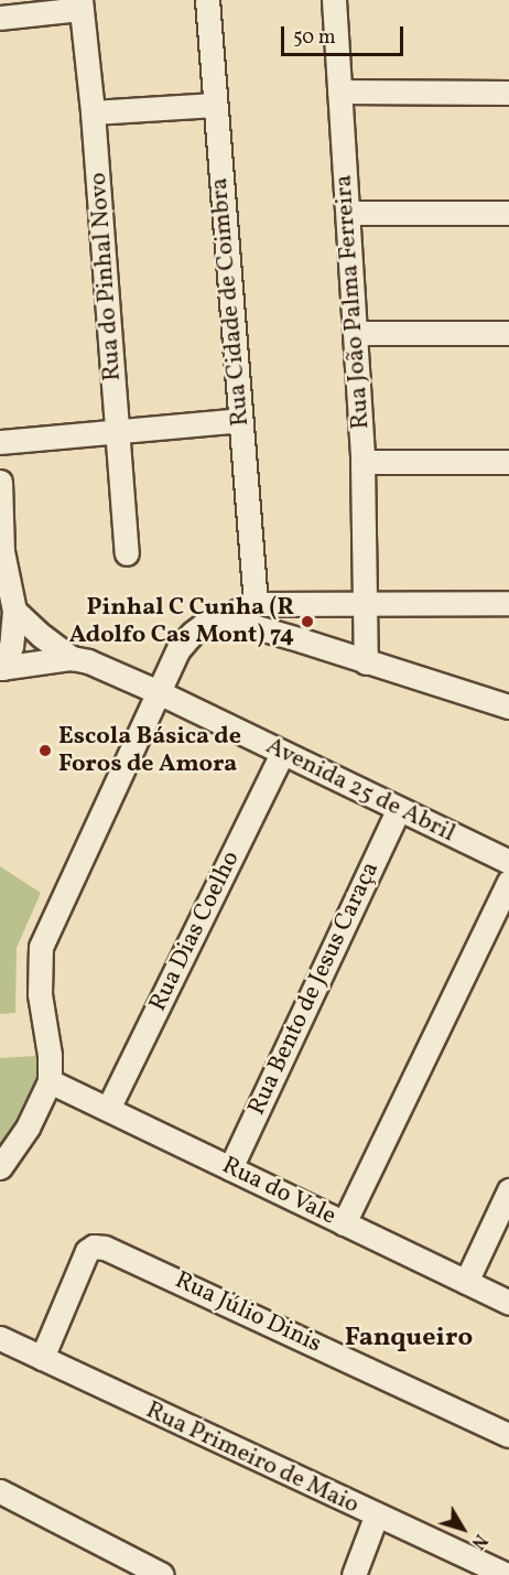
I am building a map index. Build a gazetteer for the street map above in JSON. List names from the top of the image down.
{
  "streets": {
    "street": [
      "Rua do Pinhal Novo",
      "Rua Cidade de Coimbra",
      "Rua João Palma Ferreira",
      "Avenida 25 de Abril",
      "Rua Dias Coelho",
      "Rua Bento de Jesus Caraça",
      "Rua do Vale",
      "Rua Júlio Dinis",
      "Rua Primeiro de Maio"
    ]
  },
  "crossings": [
    ["Avenida 25 de Abril", "Rua Dias Coelho"],
    ["Avenida 25 de Abril", "Rua Bento de Jesus Caraça"],
    ["Rua Dias Coelho", "Rua do Vale"],
    ["Rua Bento de Jesus Caraça", "Rua do Vale"],
    ["Rua Júlio Dinis", "Rua Primeiro de Maio"]
  ],
  "districts": ["Fanqueiro"],
  "places": ["Pinhal C Cunha (R Adolfo Cas Mont) 74", "Escola Básica de Foros de Amora"],
  "scale_bar": "50 m",
  "north": "bottom right"
}
